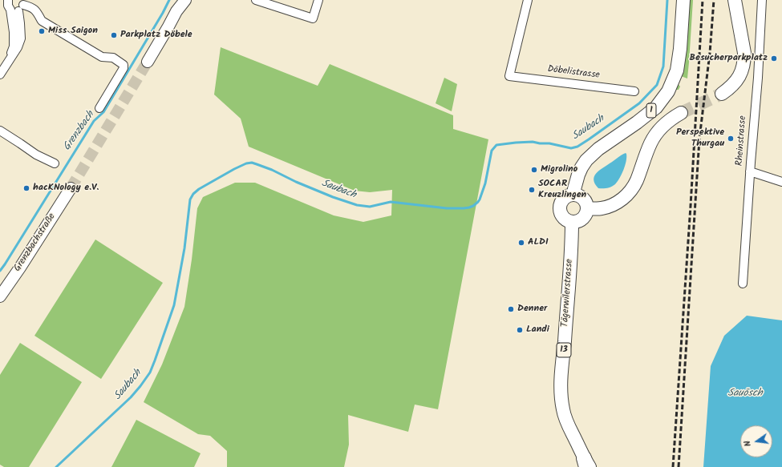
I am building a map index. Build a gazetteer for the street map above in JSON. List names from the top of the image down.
{
  "streets": {
    "main road": ["1", "Tägerwilerstrasse", "13"],
    "street": ["Döbelistrasse", "Rheinstrasse", "Grenzbachstraße"]
  },
  "crossings": [
    ["1", "Tägerwilerstrasse"]
  ],
  "water": ["Saubach", "Grenzbach", "Sauösch"],
  "places": [
    "Miss Saigon",
    "Parkplatz Döbele",
    "Besucherparkplatz",
    "Perspektive Thurgau",
    "Migrolino",
    "hacKNology e.V.",
    "SOCAR Kreuzlingen",
    "ALDI",
    "Denner",
    "Landi"
  ],
  "north": "left"
}
